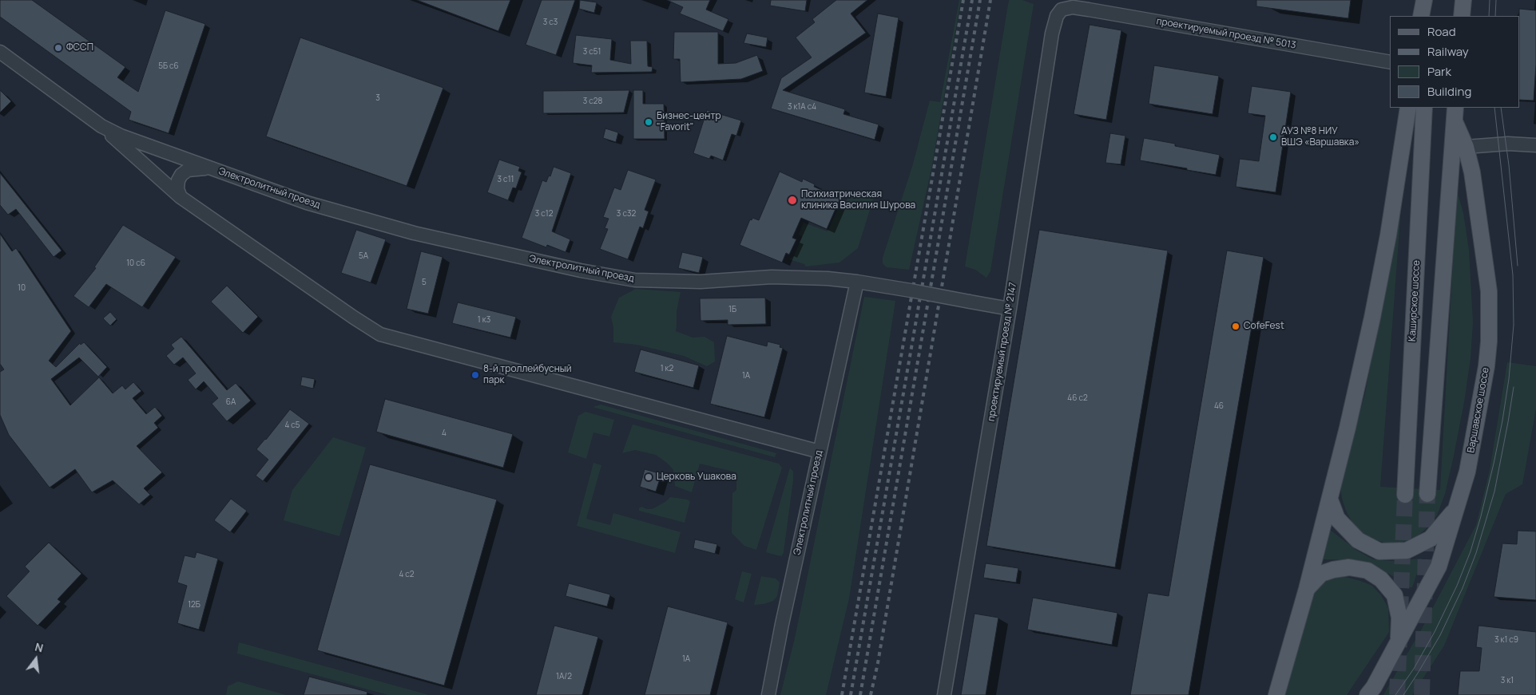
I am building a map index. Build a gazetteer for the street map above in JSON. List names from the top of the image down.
{
  "streets": {
    "main road": ["Каширское шоссе", "Варшавское шоссе"],
    "street": ["проектируемый проезд № 5013", "Электролитный проезд", "проектируемый проезд № 2147"]
  },
  "crossings": [
    ["проектируемый проезд № 5013", "проектируемый проезд № 2147"]
  ],
  "places": [
    "ФССП",
    "Бизнес-центр \"Favorit\"",
    "АУЗ №8 НИУ ВШЭ «Варшавка»",
    "Психиатрическая клиника Василия Шурова",
    "CofeFest",
    "8-й троллейбусный парк",
    "Церковь Ушакова"
  ],
  "house_numbers": [
    "3 с3",
    "3 с51",
    "5Б с6",
    "3",
    "3 с28",
    "3 к1А с4",
    "3 с11",
    "3 с12",
    "3 с32",
    "5А",
    "10 с6",
    "5",
    "10",
    "1Б",
    "1 к3",
    "1 к2",
    "1А",
    "46 с2",
    "6А",
    "46",
    "4 с5",
    "4",
    "4 с2",
    "12Б",
    "3 к1 с9",
    "1А",
    "1А/2",
    "3 к1"
  ],
  "legend": [
    "Road",
    "Railway",
    "Park",
    "Building"
  ],
  "north": "top"
}
